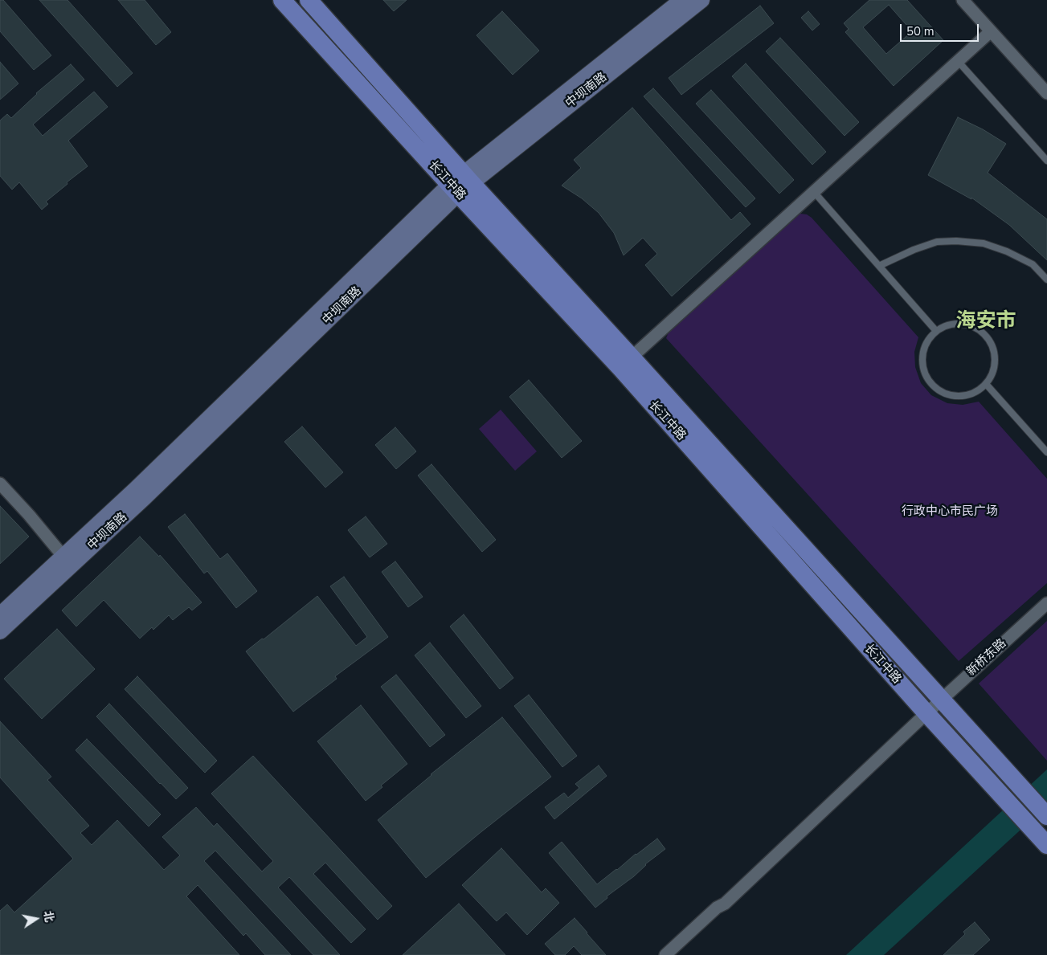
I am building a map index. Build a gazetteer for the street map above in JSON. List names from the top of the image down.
{
  "streets": {
    "main road": ["中坝南路", "长江中路"],
    "street": ["新桥东路"]
  },
  "crossings": [
    ["中坝南路", "长江中路"],
    ["长江中路", "新桥东路"]
  ],
  "districts": ["海安市"],
  "parks": ["行政中心市民广场"],
  "scale_bar": "50 m",
  "north": "right"
}
